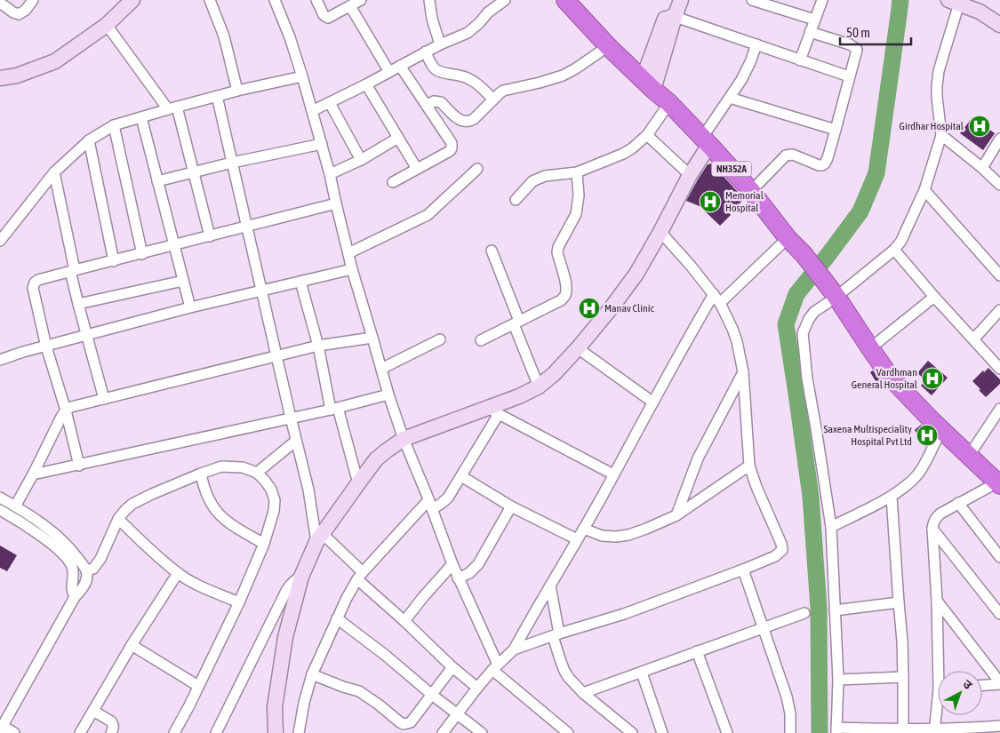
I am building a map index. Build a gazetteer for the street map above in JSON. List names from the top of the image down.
{
  "streets": {
    "highway": ["NH352A"]
  },
  "places": {
    "hospital": [
      "Girdhar Hospital",
      "Memorial Hospital",
      "Manav Clinic",
      "Vardhman General Hospital",
      "Saxena Multispeciality Hospital Pvt Ltd"
    ]
  },
  "scale_bar": "50 m",
  "north": "top right"
}
